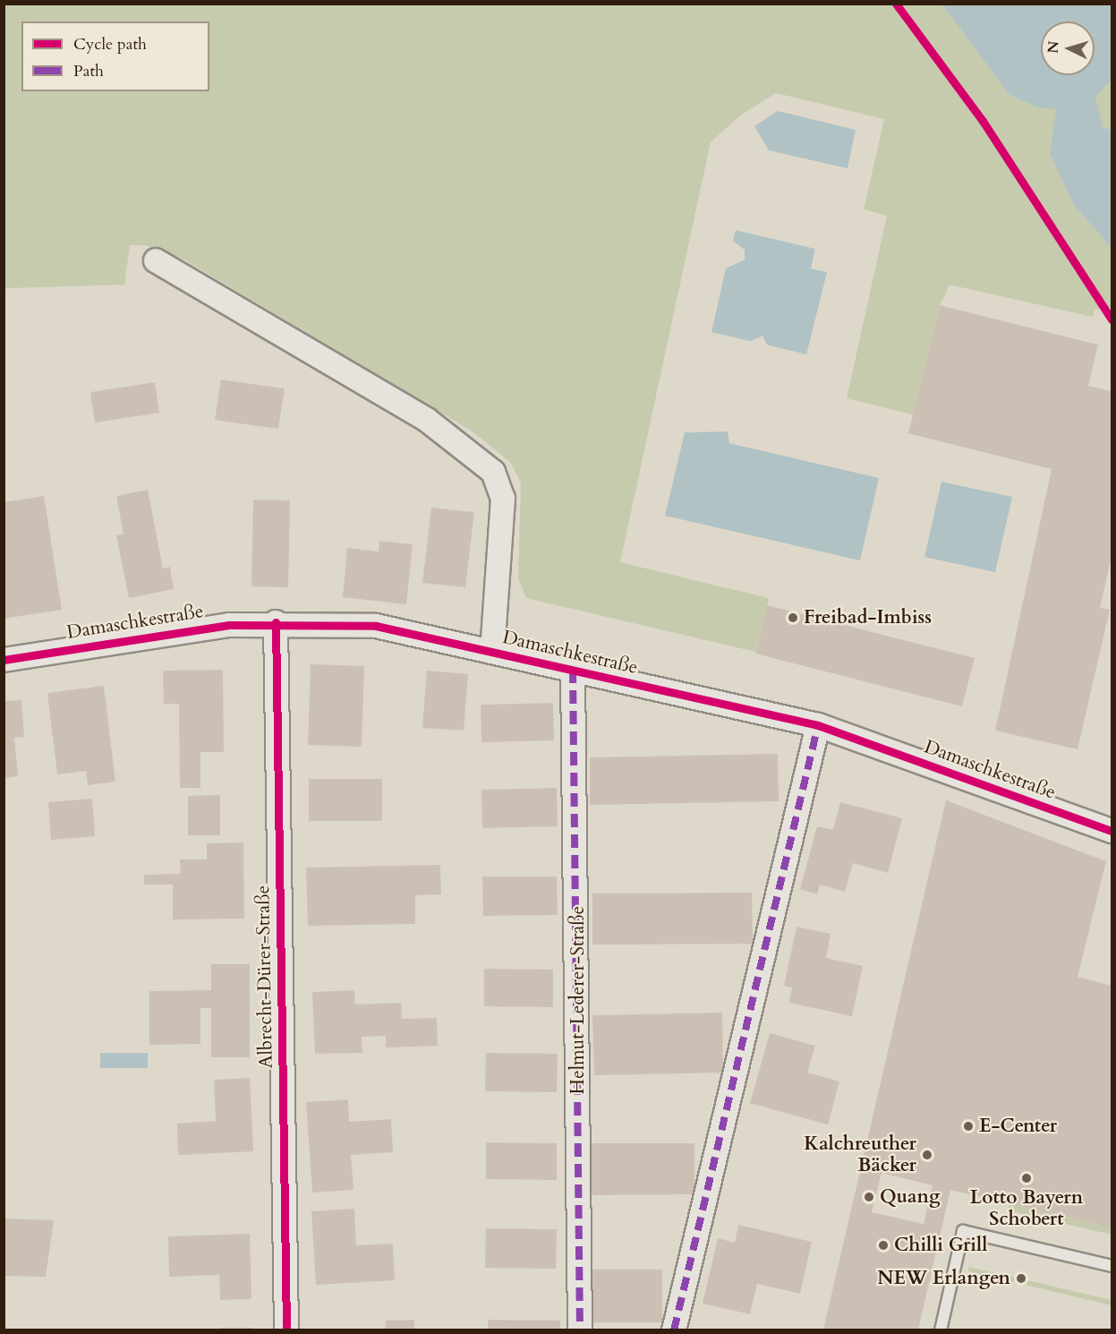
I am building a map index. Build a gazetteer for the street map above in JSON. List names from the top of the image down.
{
  "streets": {
    "street": ["Damaschkestraße", "Albrecht-Dürer-Straße", "Helmut-Lederer-Straße"]
  },
  "crossings": [
    ["Damaschkestraße", "Albrecht-Dürer-Straße"],
    ["Damaschkestraße", "Helmut-Lederer-Straße"]
  ],
  "places": [
    "Freibad-Imbiss",
    "E-Center",
    "Kalchreuther Bäcker",
    "Lotto Bayern Schobert",
    "Quang",
    "Chilli Grill",
    "NEW Erlangen"
  ],
  "legend": ["Cycle path", "Path"],
  "north": "left"
}
